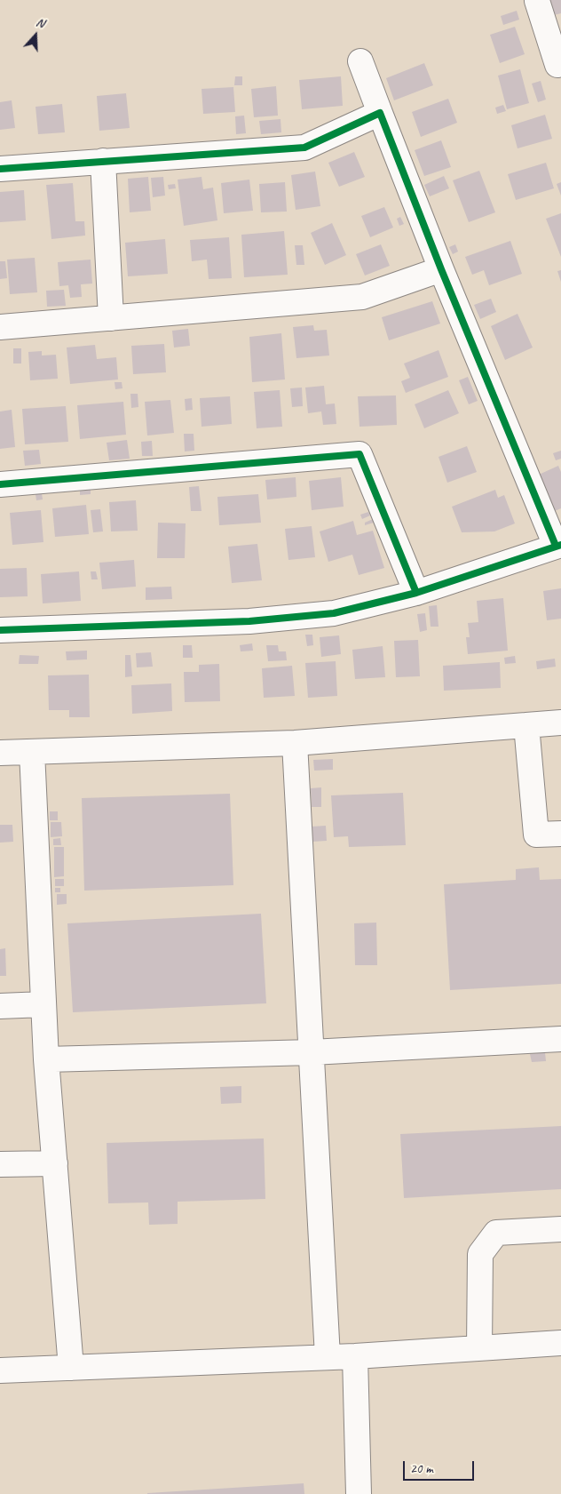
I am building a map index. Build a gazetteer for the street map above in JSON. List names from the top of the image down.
{
  "scale_bar": "20 m",
  "north": "top"
}
